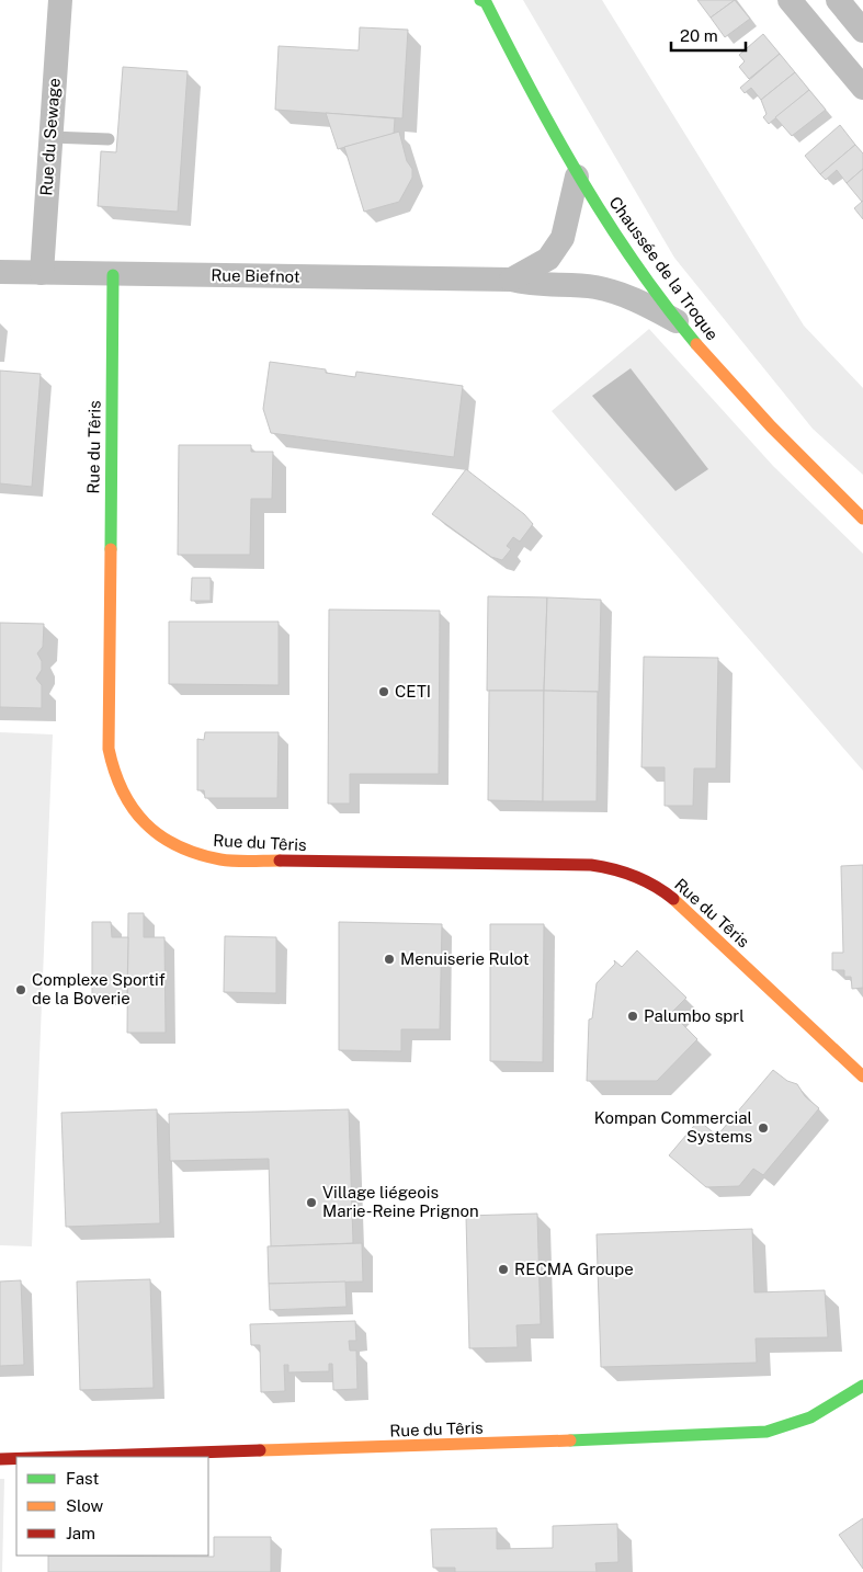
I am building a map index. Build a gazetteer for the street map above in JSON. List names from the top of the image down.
{
  "streets": {
    "street": [
      "Rue du Sewage",
      "Chaussée de la Troque",
      "Rue Biefnot",
      "Rue du Têris"
    ]
  },
  "crossings": [
    ["Rue du Sewage", "Rue Biefnot"],
    ["Chaussée de la Troque", "Rue Biefnot"],
    ["Rue Biefnot", "Rue du Têris"]
  ],
  "places": [
    "CETI",
    "Menuiserie Rulot",
    "Complexe Sportif de la Boverie",
    "Palumbo sprl",
    "Kompan Commercial Systems",
    "Village liégeois Marie-Reine Prignon",
    "RECMA Groupe"
  ],
  "legend": ["Fast", "Slow", "Jam"],
  "scale_bar": "20 m"
}
